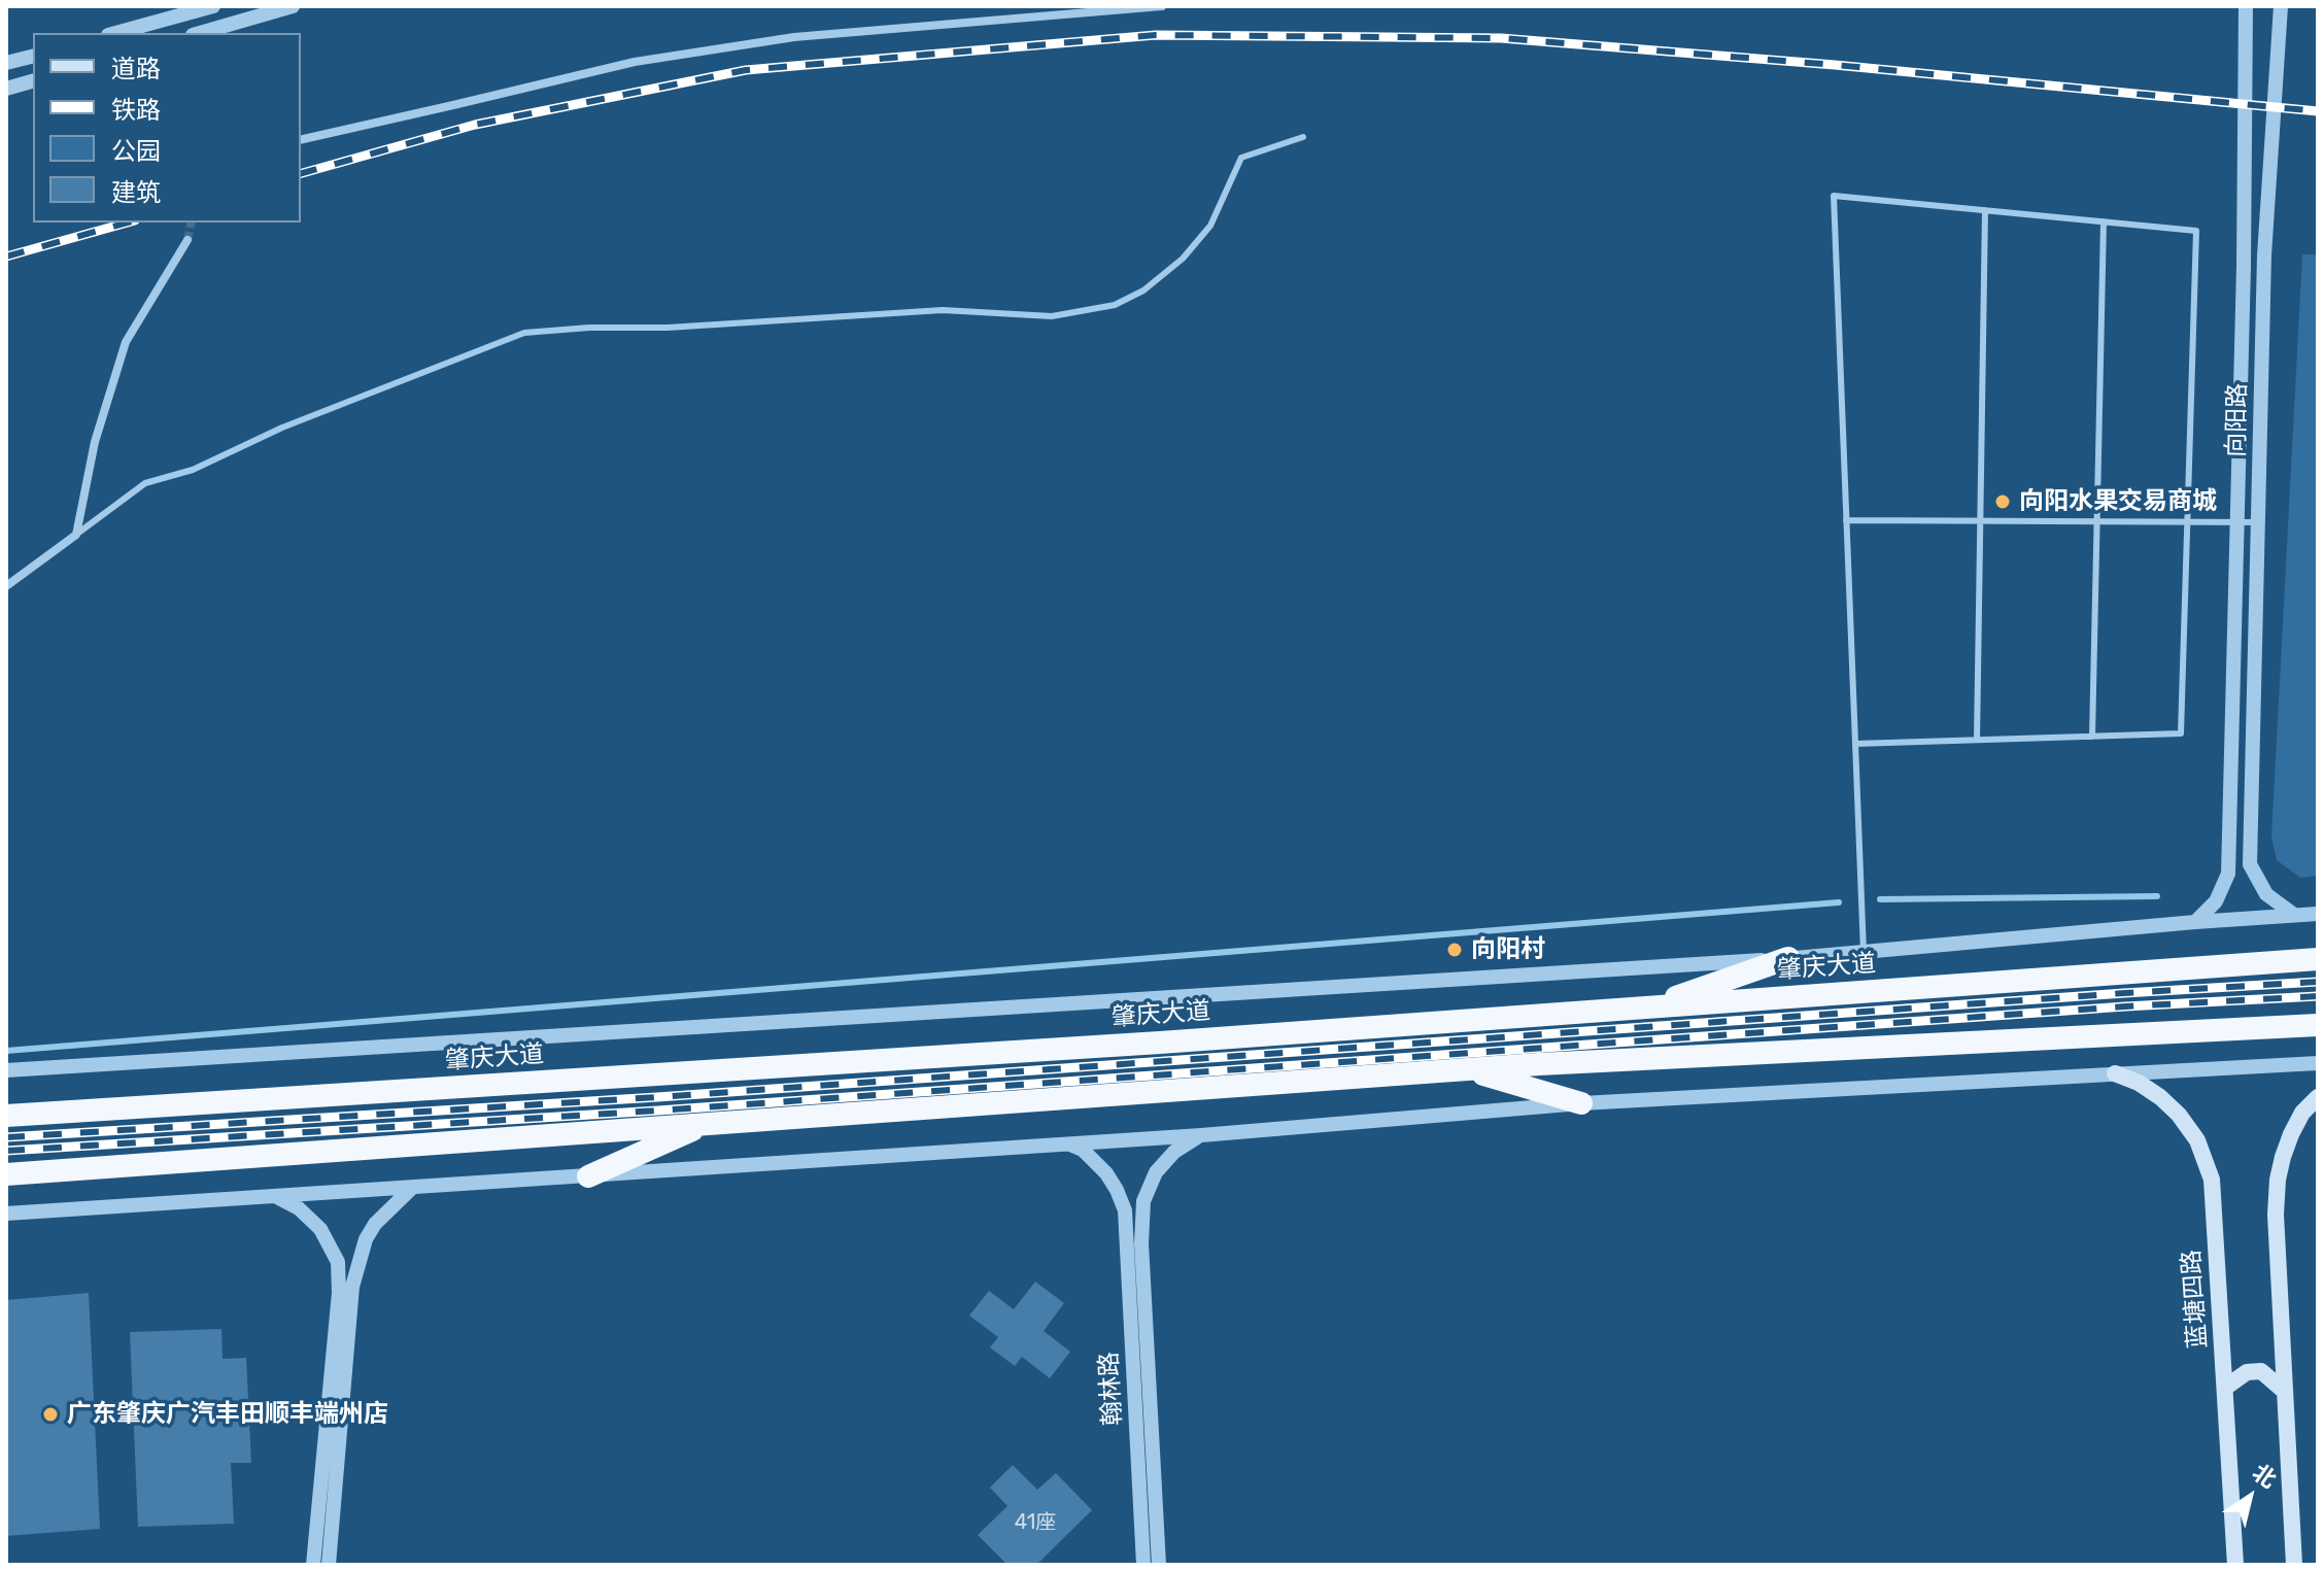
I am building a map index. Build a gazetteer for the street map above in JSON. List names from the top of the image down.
{
  "streets": {
    "highway": ["肇庆大道"],
    "main road": ["蓝塘四路"],
    "street": ["向阳路", "翰林路"]
  },
  "places": ["向阳水果交易商城", "向阳村", "广东肇庆广汽丰田顺丰端州店"],
  "house_numbers": ["41座"],
  "legend": [
    "道路",
    "铁路",
    "公园",
    "建筑"
  ],
  "north": "top right"
}
